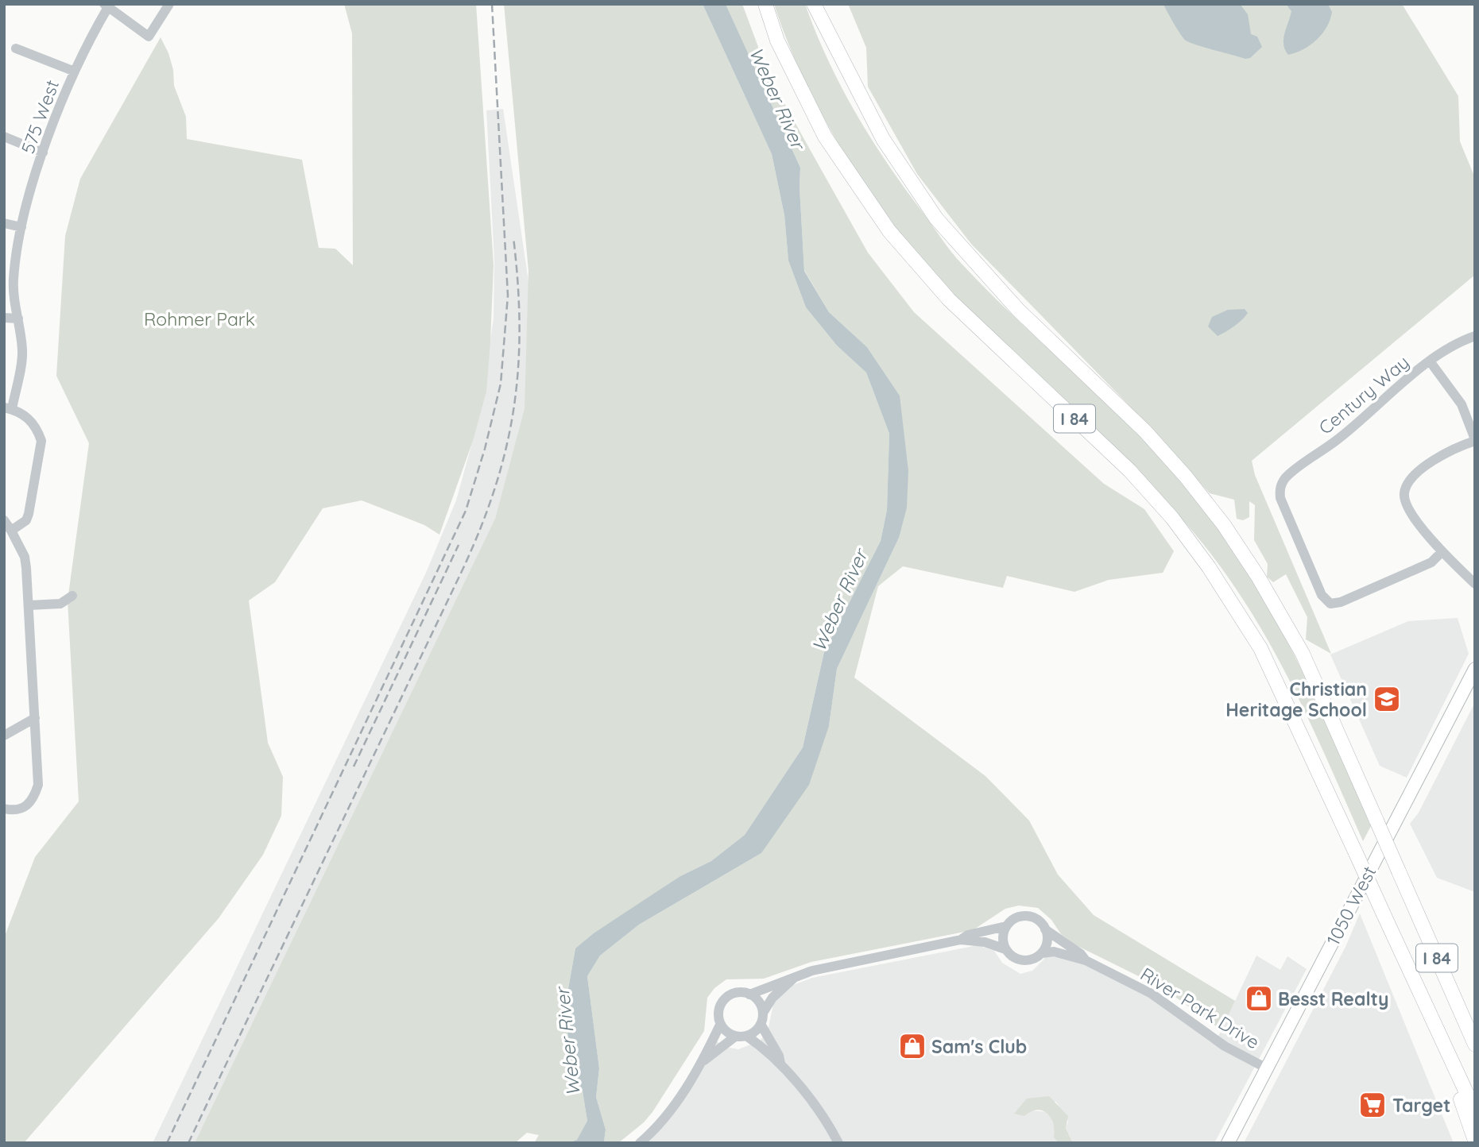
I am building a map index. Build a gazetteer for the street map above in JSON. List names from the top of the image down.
{
  "streets": {
    "highway": ["I 84"],
    "main road": ["1050 West"],
    "street": ["575 West", "Century Way", "River Park Drive"]
  },
  "crossings": [
    ["1050 West", "River Park Drive"]
  ],
  "water": ["Weber River"],
  "parks": ["Rohmer Park"],
  "places": {
    "school or university": ["Christian Heritage School"],
    "shop": ["Besst Realty", "Sam's Club"],
    "supermarket": ["Target"]
  }
}
